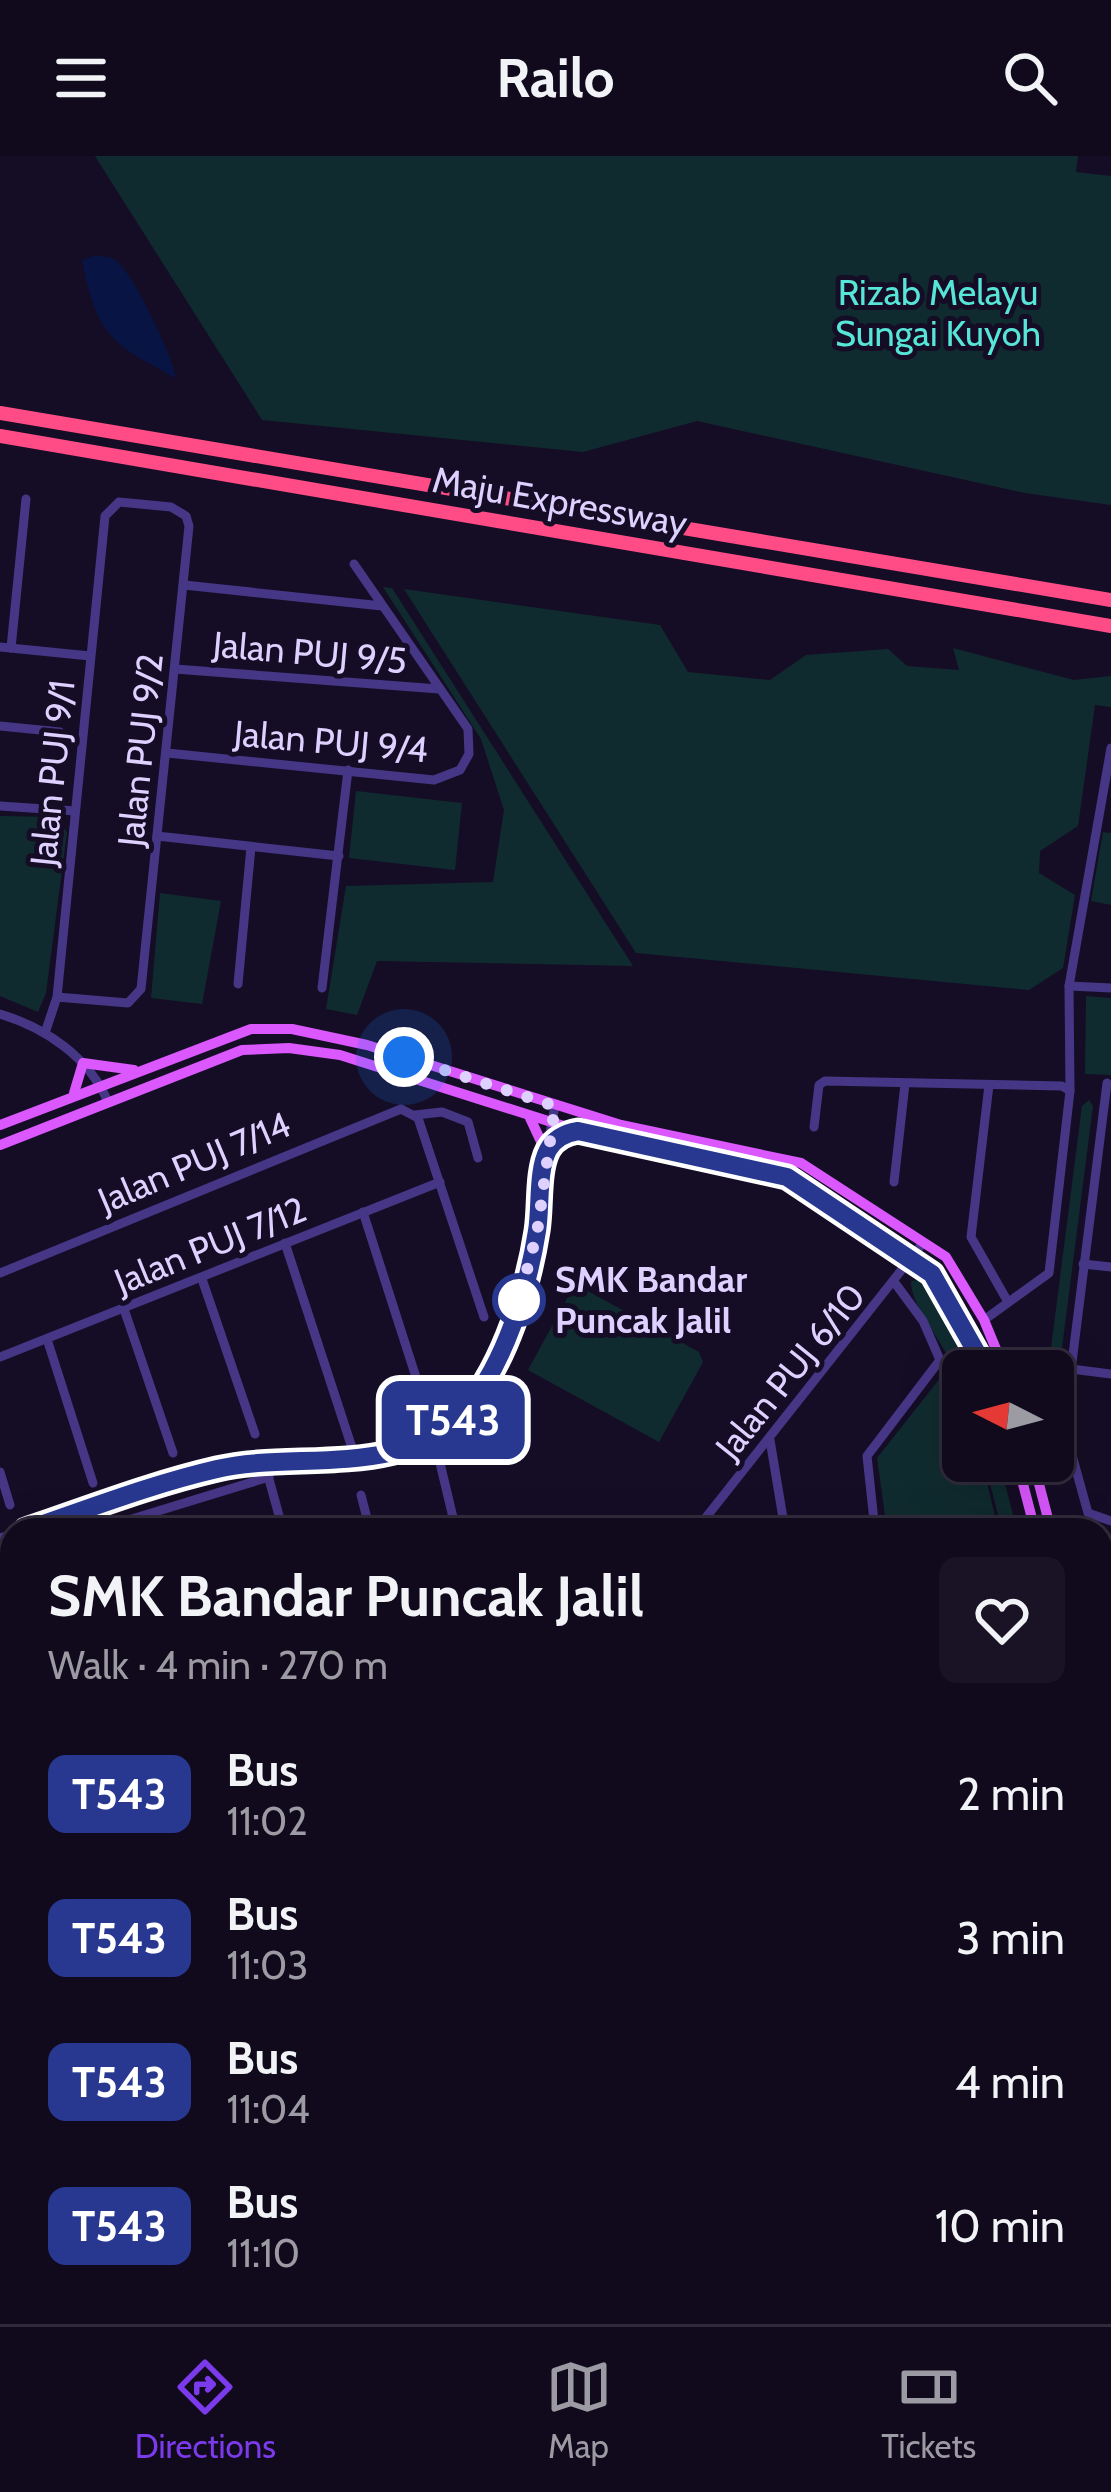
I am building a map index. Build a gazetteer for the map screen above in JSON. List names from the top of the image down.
{
  "streets": {
    "highway": ["Maju Expressway"],
    "street": [
      "Jalan PUJ 9/5",
      "Jalan PUJ 9/4",
      "Jalan PUJ 9/2",
      "Jalan PUJ 9/1",
      "Jalan PUJ 7/14",
      "Jalan PUJ 7/12",
      "Jalan PUJ 6/10"
    ]
  },
  "crossings": [
    ["Jalan PUJ 9/5", "Jalan PUJ 9/4"],
    ["Jalan PUJ 9/5", "Jalan PUJ 9/2"],
    ["Jalan PUJ 9/4", "Jalan PUJ 9/2"],
    ["Jalan PUJ 9/2", "Jalan PUJ 9/1"]
  ],
  "parks": ["Rizab Melayu Sungai Kuyoh"],
  "places": ["SMK Bandar Puncak Jalil"],
  "lines": ["bus line T543"],
  "north": "left",
  "page": {
    "header": "Railo",
    "on_map": "T543",
    "heading": ["SMK Bandar Puncak Jalil", "Walk · 4 min · 270 m"],
    "list": [
      {
        "mark": "T543",
        "name": "Bus",
        "note": "11:02",
        "value": "2 min"
      },
      {
        "mark": "T543",
        "name": "Bus",
        "note": "11:03",
        "value": "3 min"
      },
      {
        "mark": "T543",
        "name": "Bus",
        "note": "11:04",
        "value": "4 min"
      },
      {
        "mark": "T543",
        "name": "Bus",
        "note": "11:10",
        "value": "10 min"
      }
    ],
    "tabs": ["Directions", "Map", "Tickets"]
  }
}
